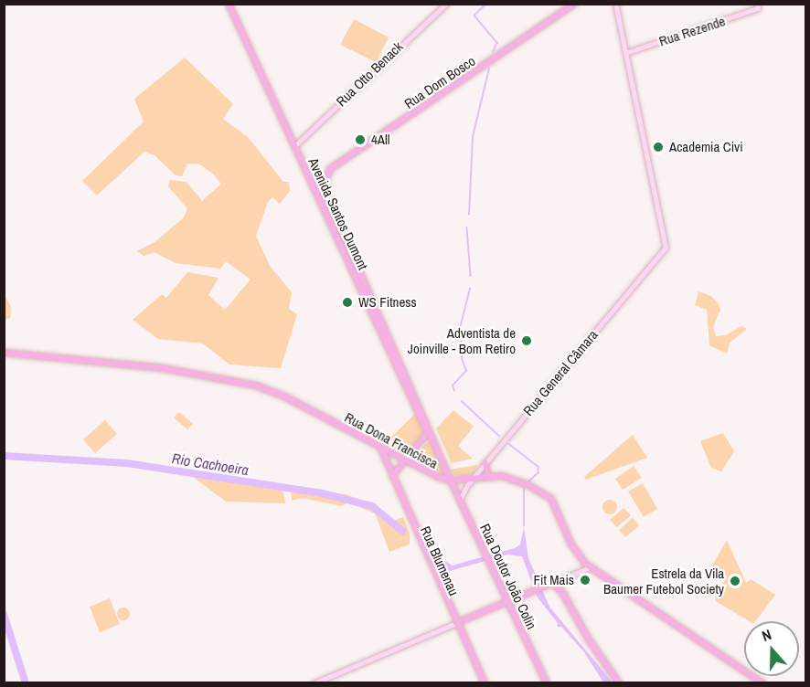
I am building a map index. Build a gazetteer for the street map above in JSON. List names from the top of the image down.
{
  "streets": {
    "main road": [
      "Rua Rezende",
      "Rua Otto Benack",
      "Rua Dom Bosco",
      "Avenida Santos Dumont",
      "Rua General Câmara",
      "Rua Dona Francisca",
      "Rua Blumenau",
      "Rua Doutor João Colin"
    ]
  },
  "crossings": [
    ["Rua Rezende", "Rua General Câmara"],
    ["Rua Otto Benack", "Avenida Santos Dumont"],
    ["Avenida Santos Dumont", "Rua Dona Francisca"],
    ["Avenida Santos Dumont", "Rua Doutor João Colin"],
    ["Rua General Câmara", "Rua Dona Francisca"],
    ["Rua General Câmara", "Rua Doutor João Colin"],
    ["Rua Dona Francisca", "Rua Blumenau"],
    ["Rua Dona Francisca", "Rua Doutor João Colin"]
  ],
  "water": ["Rio Cachoeira"],
  "places": [
    "4All",
    "Academia Civi",
    "WS Fitness",
    "Adventista de Joinville - Bom Retiro",
    "Fit Mais",
    "Estrela da Vila Baumer Futebol Society"
  ],
  "north": "top"
}
